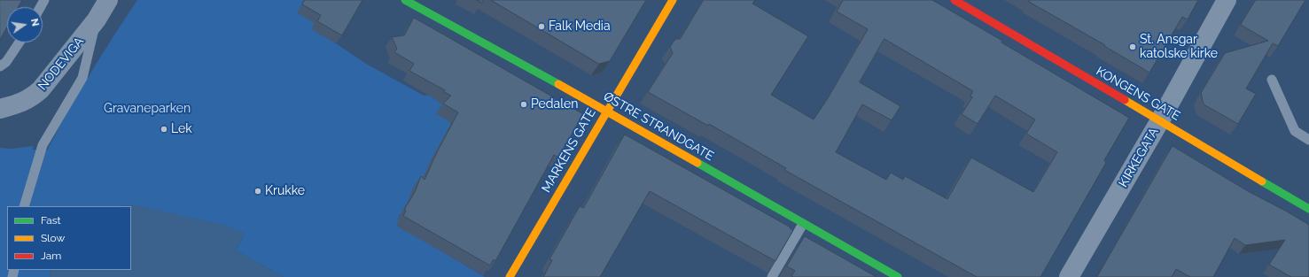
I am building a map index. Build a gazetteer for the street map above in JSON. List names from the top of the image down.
{
  "streets": {
    "street": [
      "NODEVIGA",
      "KONGENS GATE",
      "ØSTRE STRANDGATE",
      "MARKENS GATE",
      "KIRKEGATA"
    ]
  },
  "crossings": [
    ["KONGENS GATE", "KIRKEGATA"],
    ["ØSTRE STRANDGATE", "MARKENS GATE"]
  ],
  "parks": ["Gravaneparken"],
  "places": [
    "Falk Media",
    "St. Ansgar katolske kirke",
    "Pedalen",
    "Lek",
    "Krukke"
  ],
  "legend": ["Fast", "Slow", "Jam"],
  "north": "right"
}
